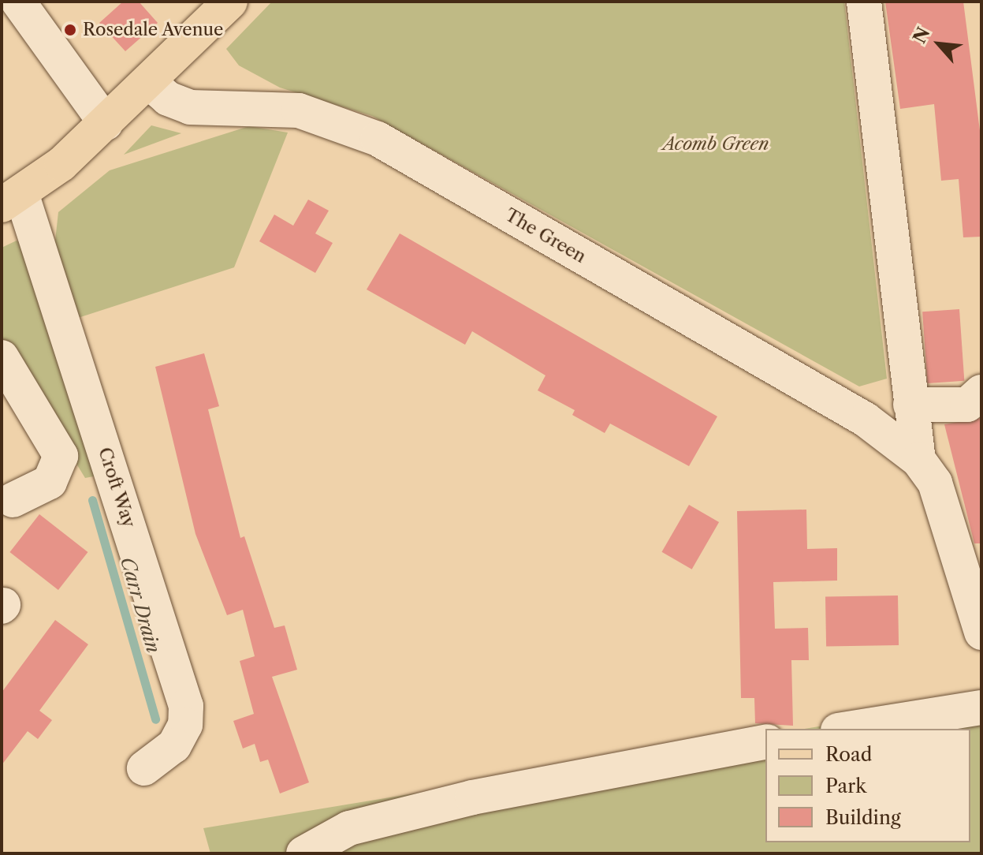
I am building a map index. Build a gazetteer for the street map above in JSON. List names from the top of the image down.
{
  "streets": {
    "street": ["The Green", "Croft Way"]
  },
  "water": ["Carr Drain"],
  "parks": ["Acomb Green"],
  "places": ["Rosedale Avenue"],
  "legend": ["Road", "Park", "Building"],
  "north": "top left"
}
